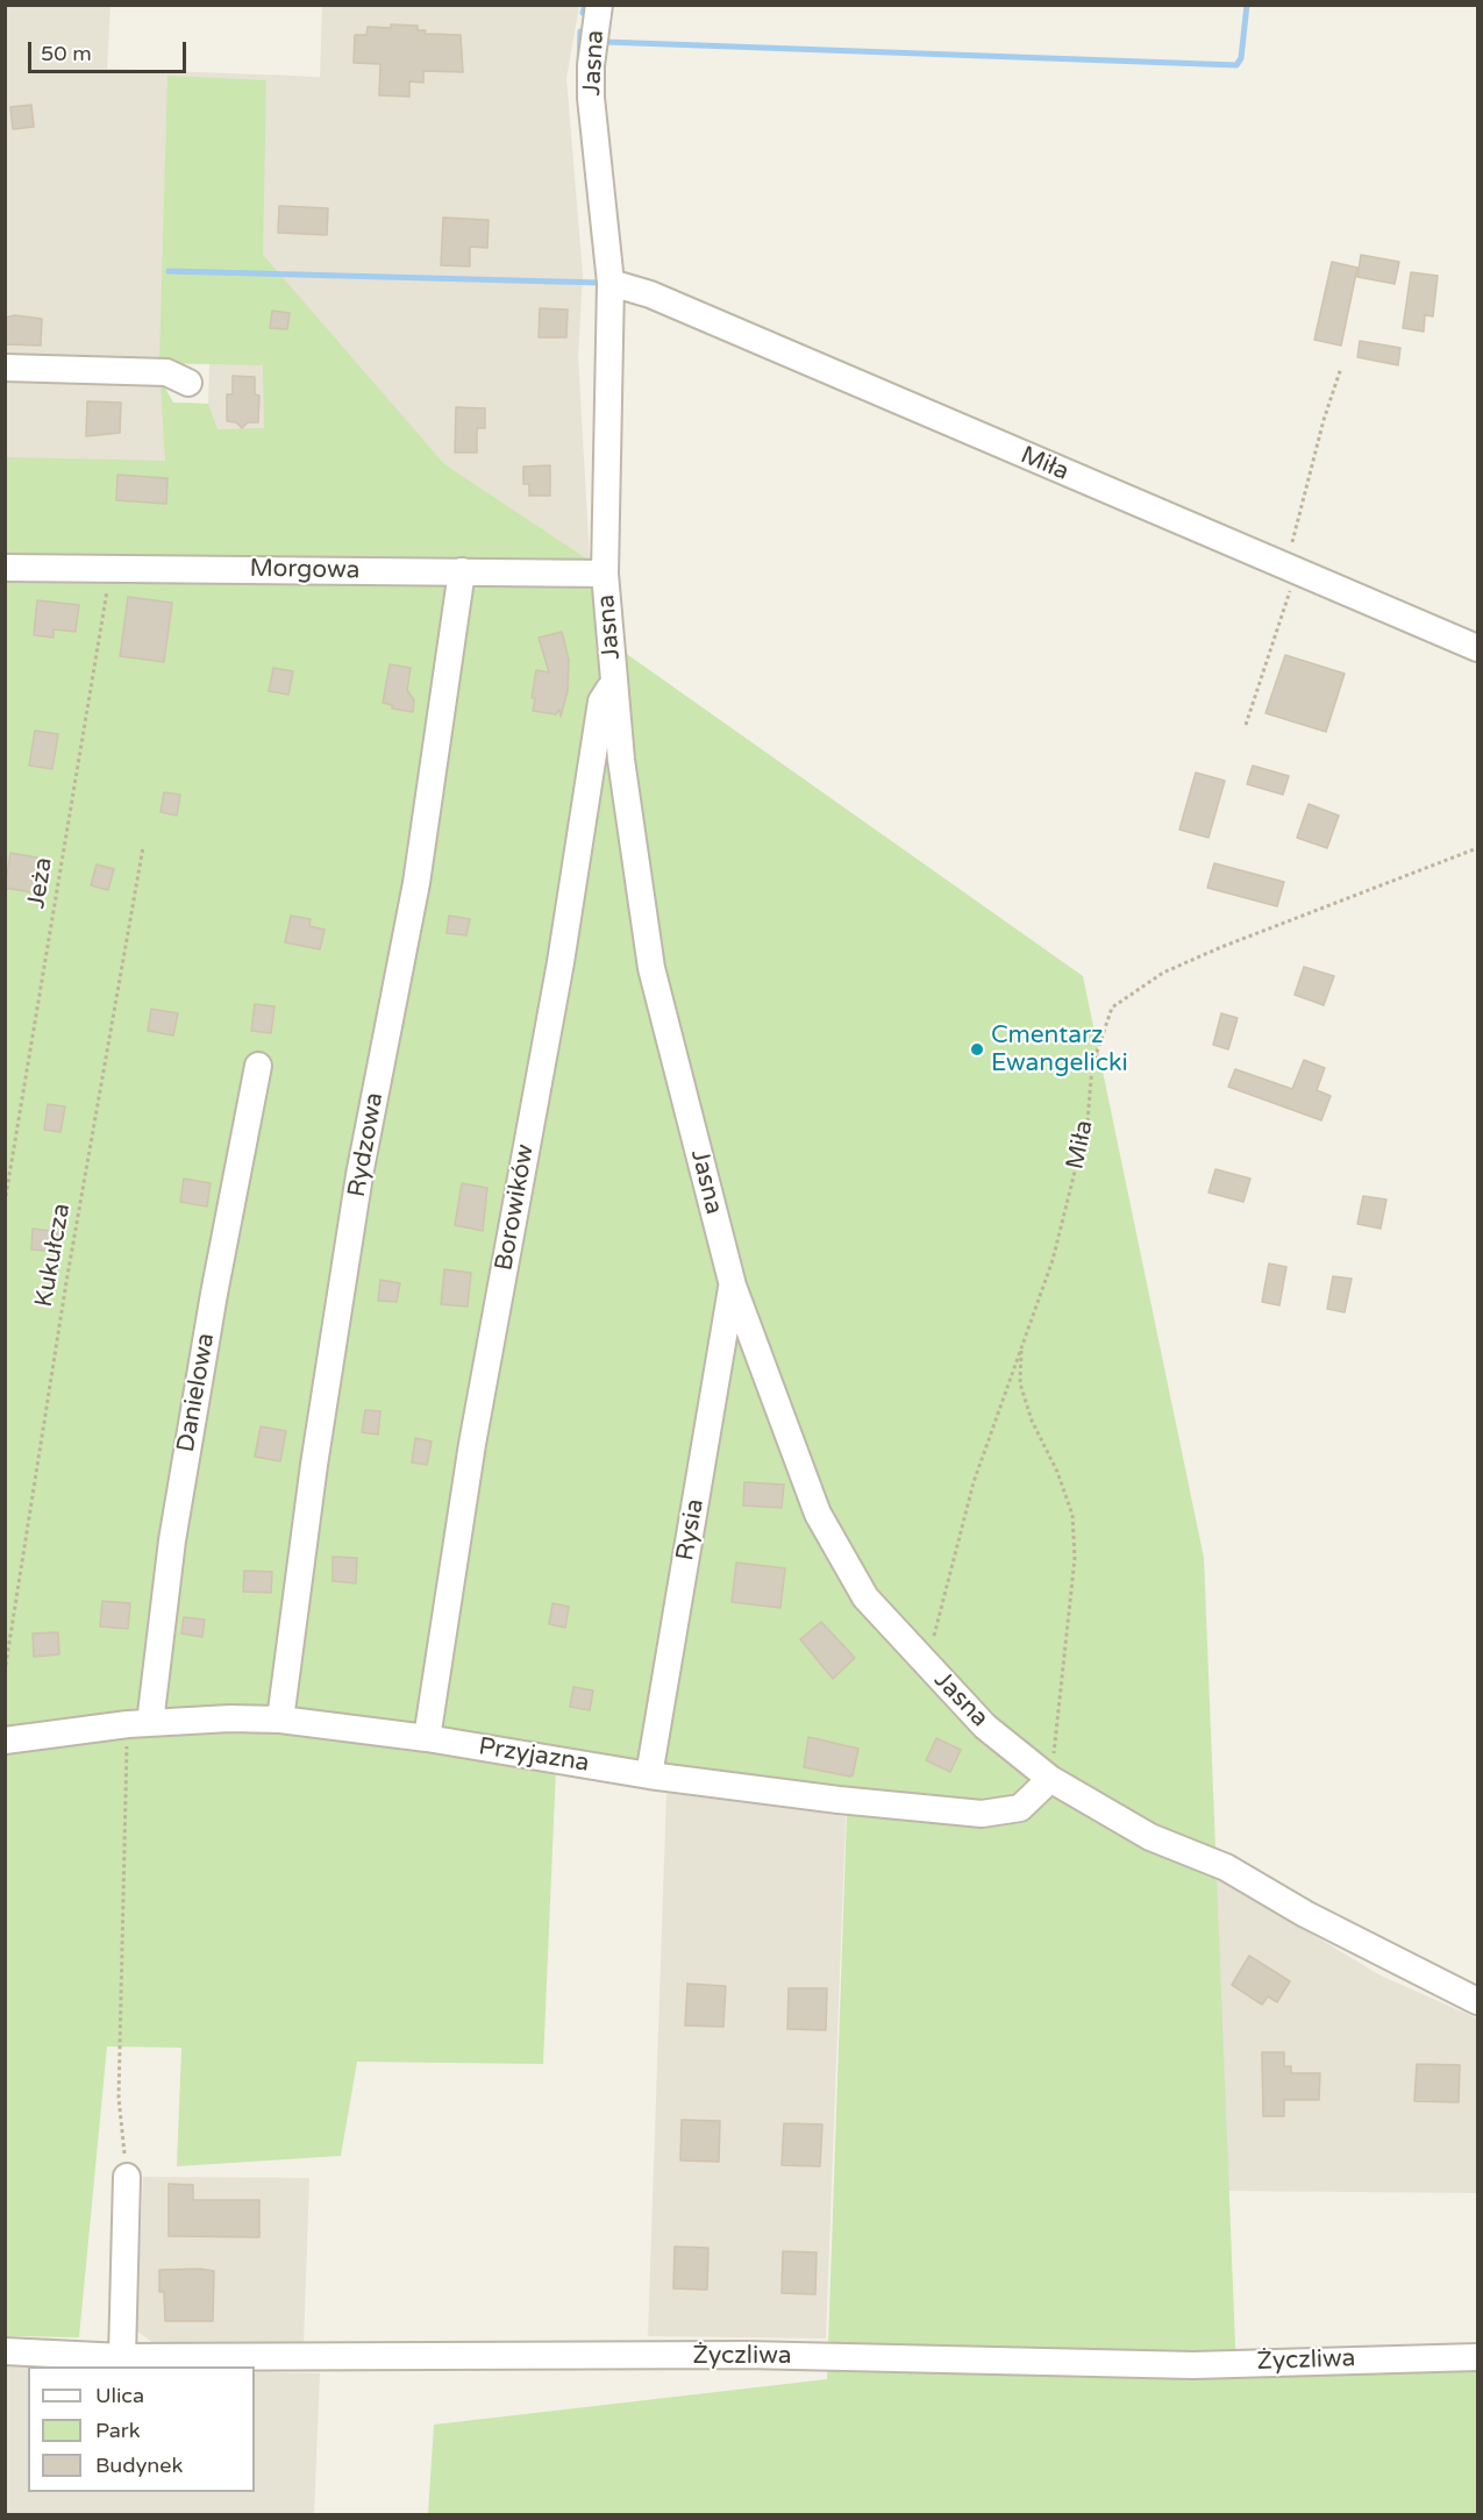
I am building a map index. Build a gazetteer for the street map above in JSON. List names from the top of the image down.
{
  "streets": {
    "street": [
      "Jasna",
      "Miła",
      "Morgowa",
      "Rydzowa",
      "Borowików",
      "Danielowa",
      "Rysia",
      "Przyjazna",
      "Życzliwa"
    ],
    "path": ["Jeża", "Kukułcza"]
  },
  "crossings": [
    ["Jasna", "Miła"],
    ["Jasna", "Morgowa"],
    ["Jasna", "Borowików"],
    ["Jasna", "Rysia"],
    ["Jasna", "Przyjazna"],
    ["Morgowa", "Jeża"],
    ["Morgowa", "Rydzowa"],
    ["Rydzowa", "Przyjazna"],
    ["Borowików", "Przyjazna"],
    ["Danielowa", "Przyjazna"],
    ["Rysia", "Przyjazna"]
  ],
  "places": ["Cmentarz Ewangelicki"],
  "legend": ["Ulica", "Park", "Budynek"],
  "scale_bar": "50 m"
}
